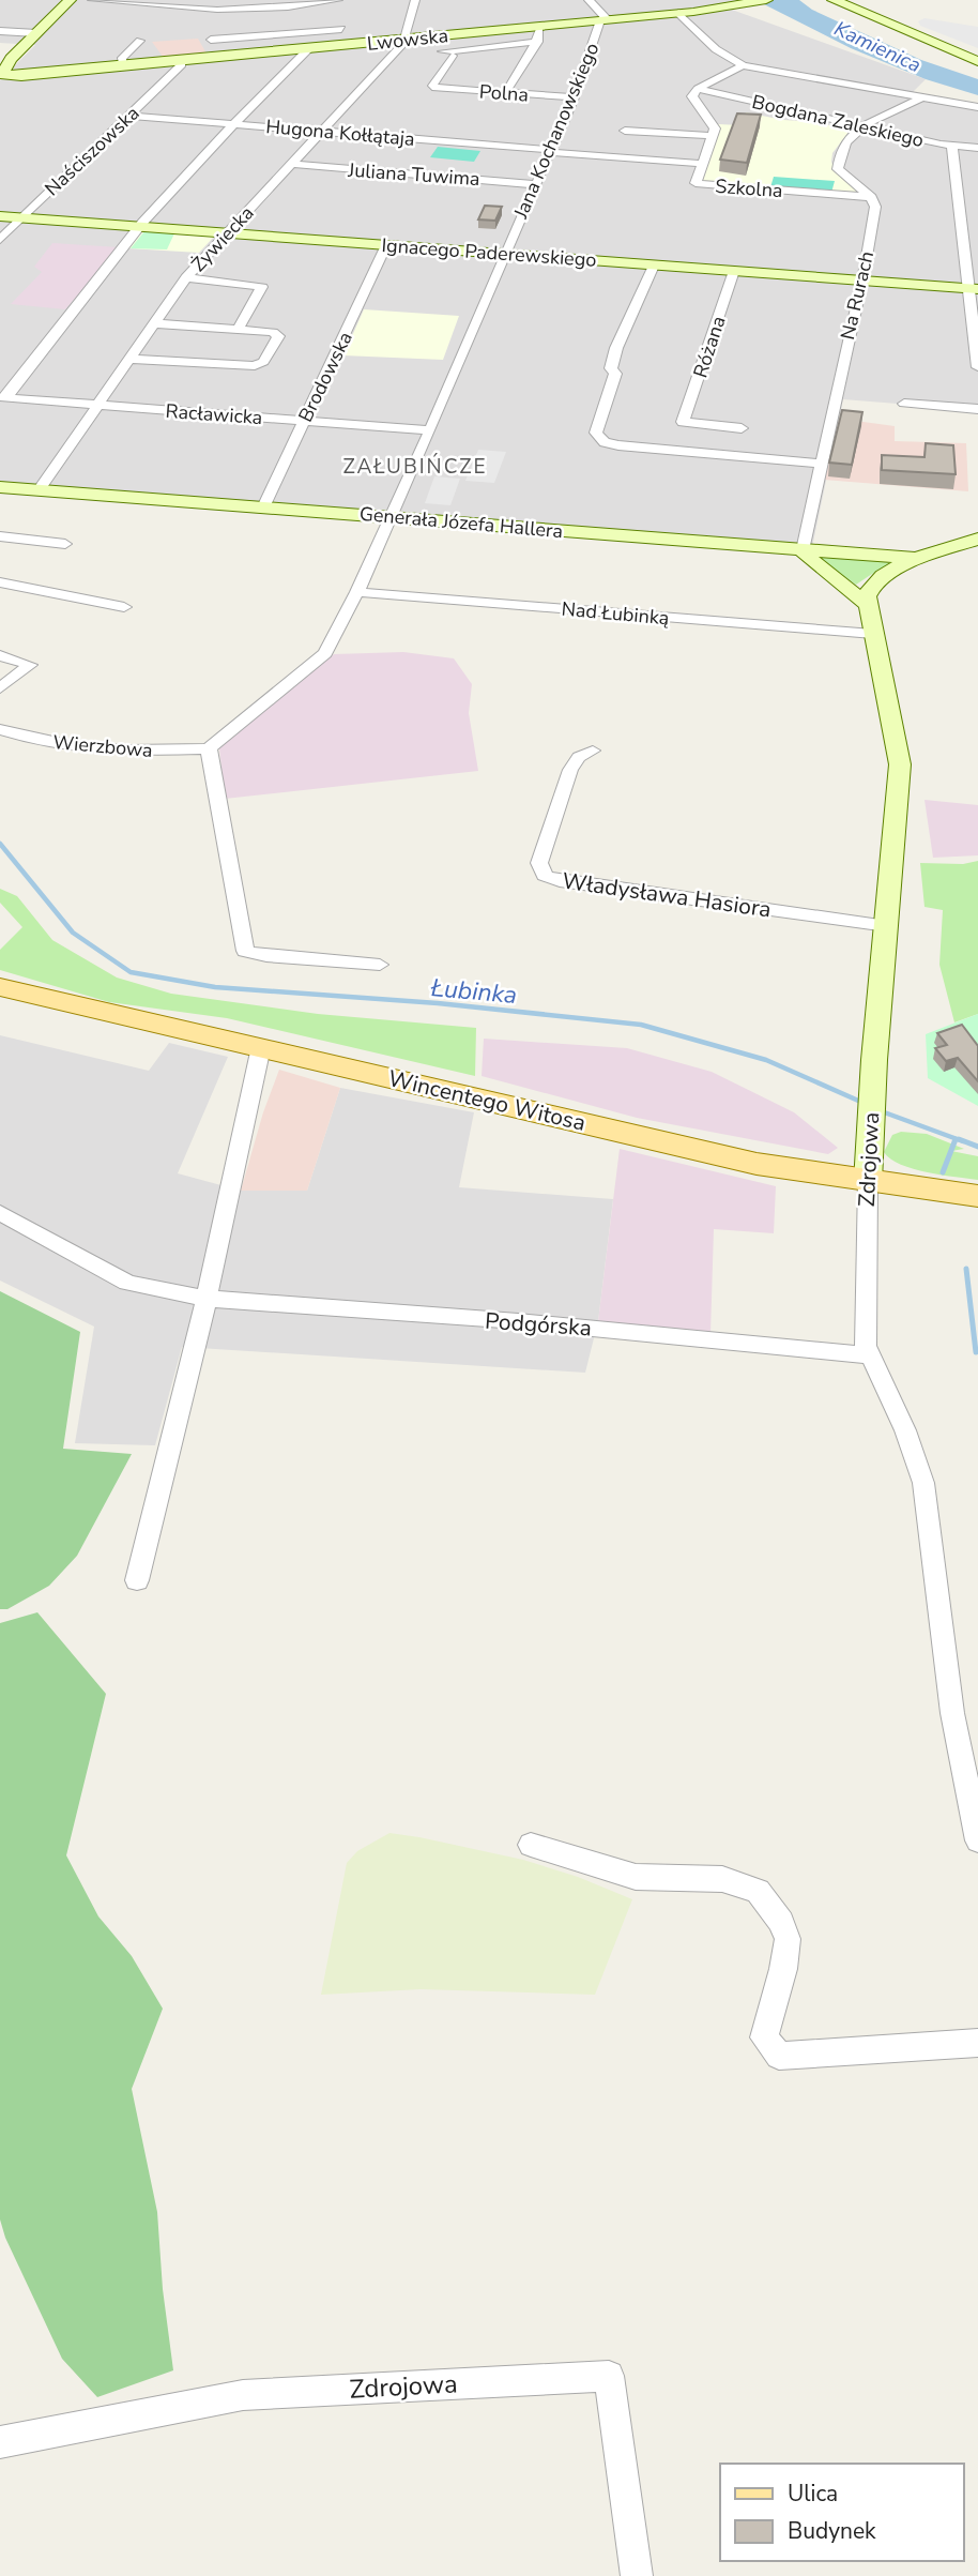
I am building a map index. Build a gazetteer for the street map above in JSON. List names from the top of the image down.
{
  "streets": {
    "main road": ["Wincentego Witosa"],
    "street": [
      "Lwowska",
      "Polna",
      "Bogdana Zaleskiego",
      "Jana Kochanowskiego",
      "Hugona Kołłątaja",
      "Naściszowska",
      "Juliana Tuwima",
      "Szkolna",
      "Żywiecka",
      "Ignacego Paderewskiego",
      "Na Rurach",
      "Różana",
      "Brodowska",
      "Racławicka",
      "Generała Józefa Hallera",
      "Nad Łubinką",
      "Wierzbowa",
      "Władysława Hasiora",
      "Zdrojowa",
      "Podgórska"
    ]
  },
  "crossings": [
    ["Lwowska", "Jana Kochanowskiego"],
    ["Lwowska", "Naściszowska"],
    ["Lwowska", "Żywiecka"],
    ["Polna", "Jana Kochanowskiego"],
    ["Jana Kochanowskiego", "Hugona Kołłątaja"],
    ["Jana Kochanowskiego", "Juliana Tuwima"],
    ["Jana Kochanowskiego", "Ignacego Paderewskiego"],
    ["Jana Kochanowskiego", "Racławicka"],
    ["Jana Kochanowskiego", "Generała Józefa Hallera"],
    ["Jana Kochanowskiego", "Nad Łubinką"],
    ["Jana Kochanowskiego", "Wierzbowa"],
    ["Hugona Kołłątaja", "Naściszowska"],
    ["Hugona Kołłątaja", "Szkolna"],
    ["Hugona Kołłątaja", "Żywiecka"],
    ["Naściszowska", "Ignacego Paderewskiego"],
    ["Juliana Tuwima", "Żywiecka"],
    ["Szkolna", "Na Rurach"],
    ["Żywiecka", "Ignacego Paderewskiego"],
    ["Żywiecka", "Racławicka"],
    ["Żywiecka", "Generała Józefa Hallera"],
    ["Ignacego Paderewskiego", "Na Rurach"],
    ["Ignacego Paderewskiego", "Różana"],
    ["Ignacego Paderewskiego", "Brodowska"],
    ["Na Rurach", "Generała Józefa Hallera"],
    ["Brodowska", "Racławicka"],
    ["Brodowska", "Generała Józefa Hallera"],
    ["Nad Łubinką", "Zdrojowa"],
    ["Władysława Hasiora", "Zdrojowa"],
    ["Wincentego Witosa", "Zdrojowa"],
    ["Zdrojowa", "Podgórska"]
  ],
  "districts": ["ZAŁUBIŃCZE"],
  "water": ["Kamienica", "Łubinka"],
  "legend": ["Ulica", "Budynek"]
}
